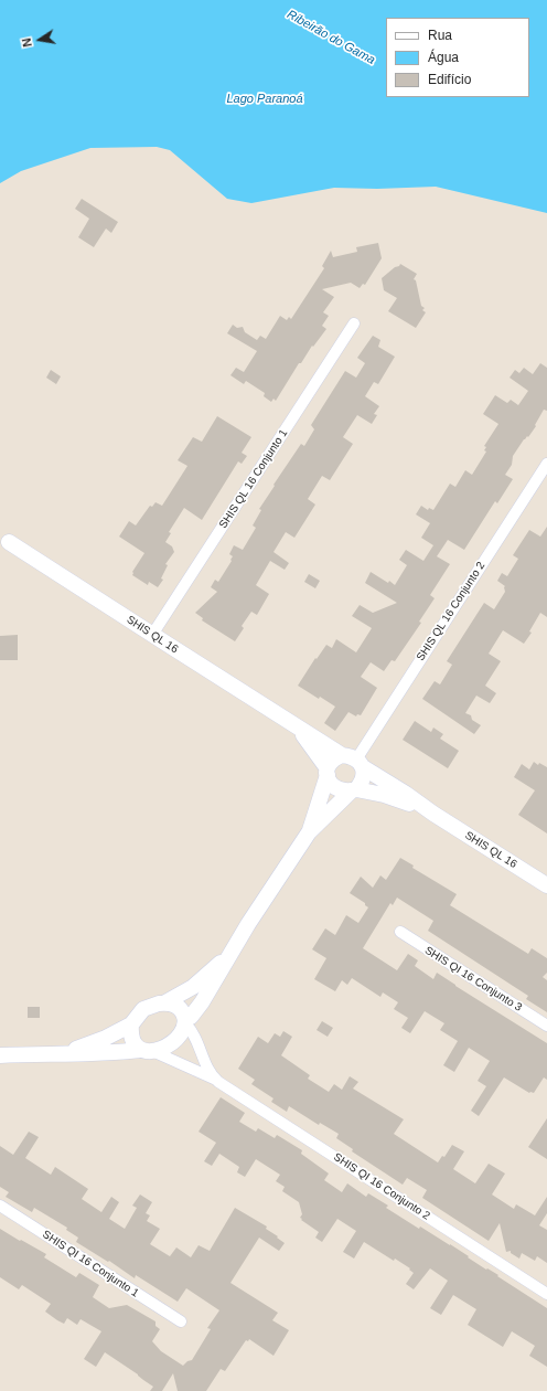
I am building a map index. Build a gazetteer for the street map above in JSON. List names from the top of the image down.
{
  "streets": {
    "street": [
      "SHIS QL 16 Conjunto 1",
      "SHIS QL 16 Conjunto 2",
      "SHIS QL 16",
      "SHIS QI 16 Conjunto 3",
      "SHIS QI 16 Conjunto 2",
      "SHIS QI 16 Conjunto 1"
    ]
  },
  "crossings": [
    ["SHIS QL 16 Conjunto 1", "SHIS QL 16"],
    ["SHIS QL 16 Conjunto 2", "SHIS QL 16"]
  ],
  "water": ["Ribeirão do Gama", "Lago Paranoá"],
  "legend": ["Rua", "Água", "Edifício"],
  "north": "left"
}
